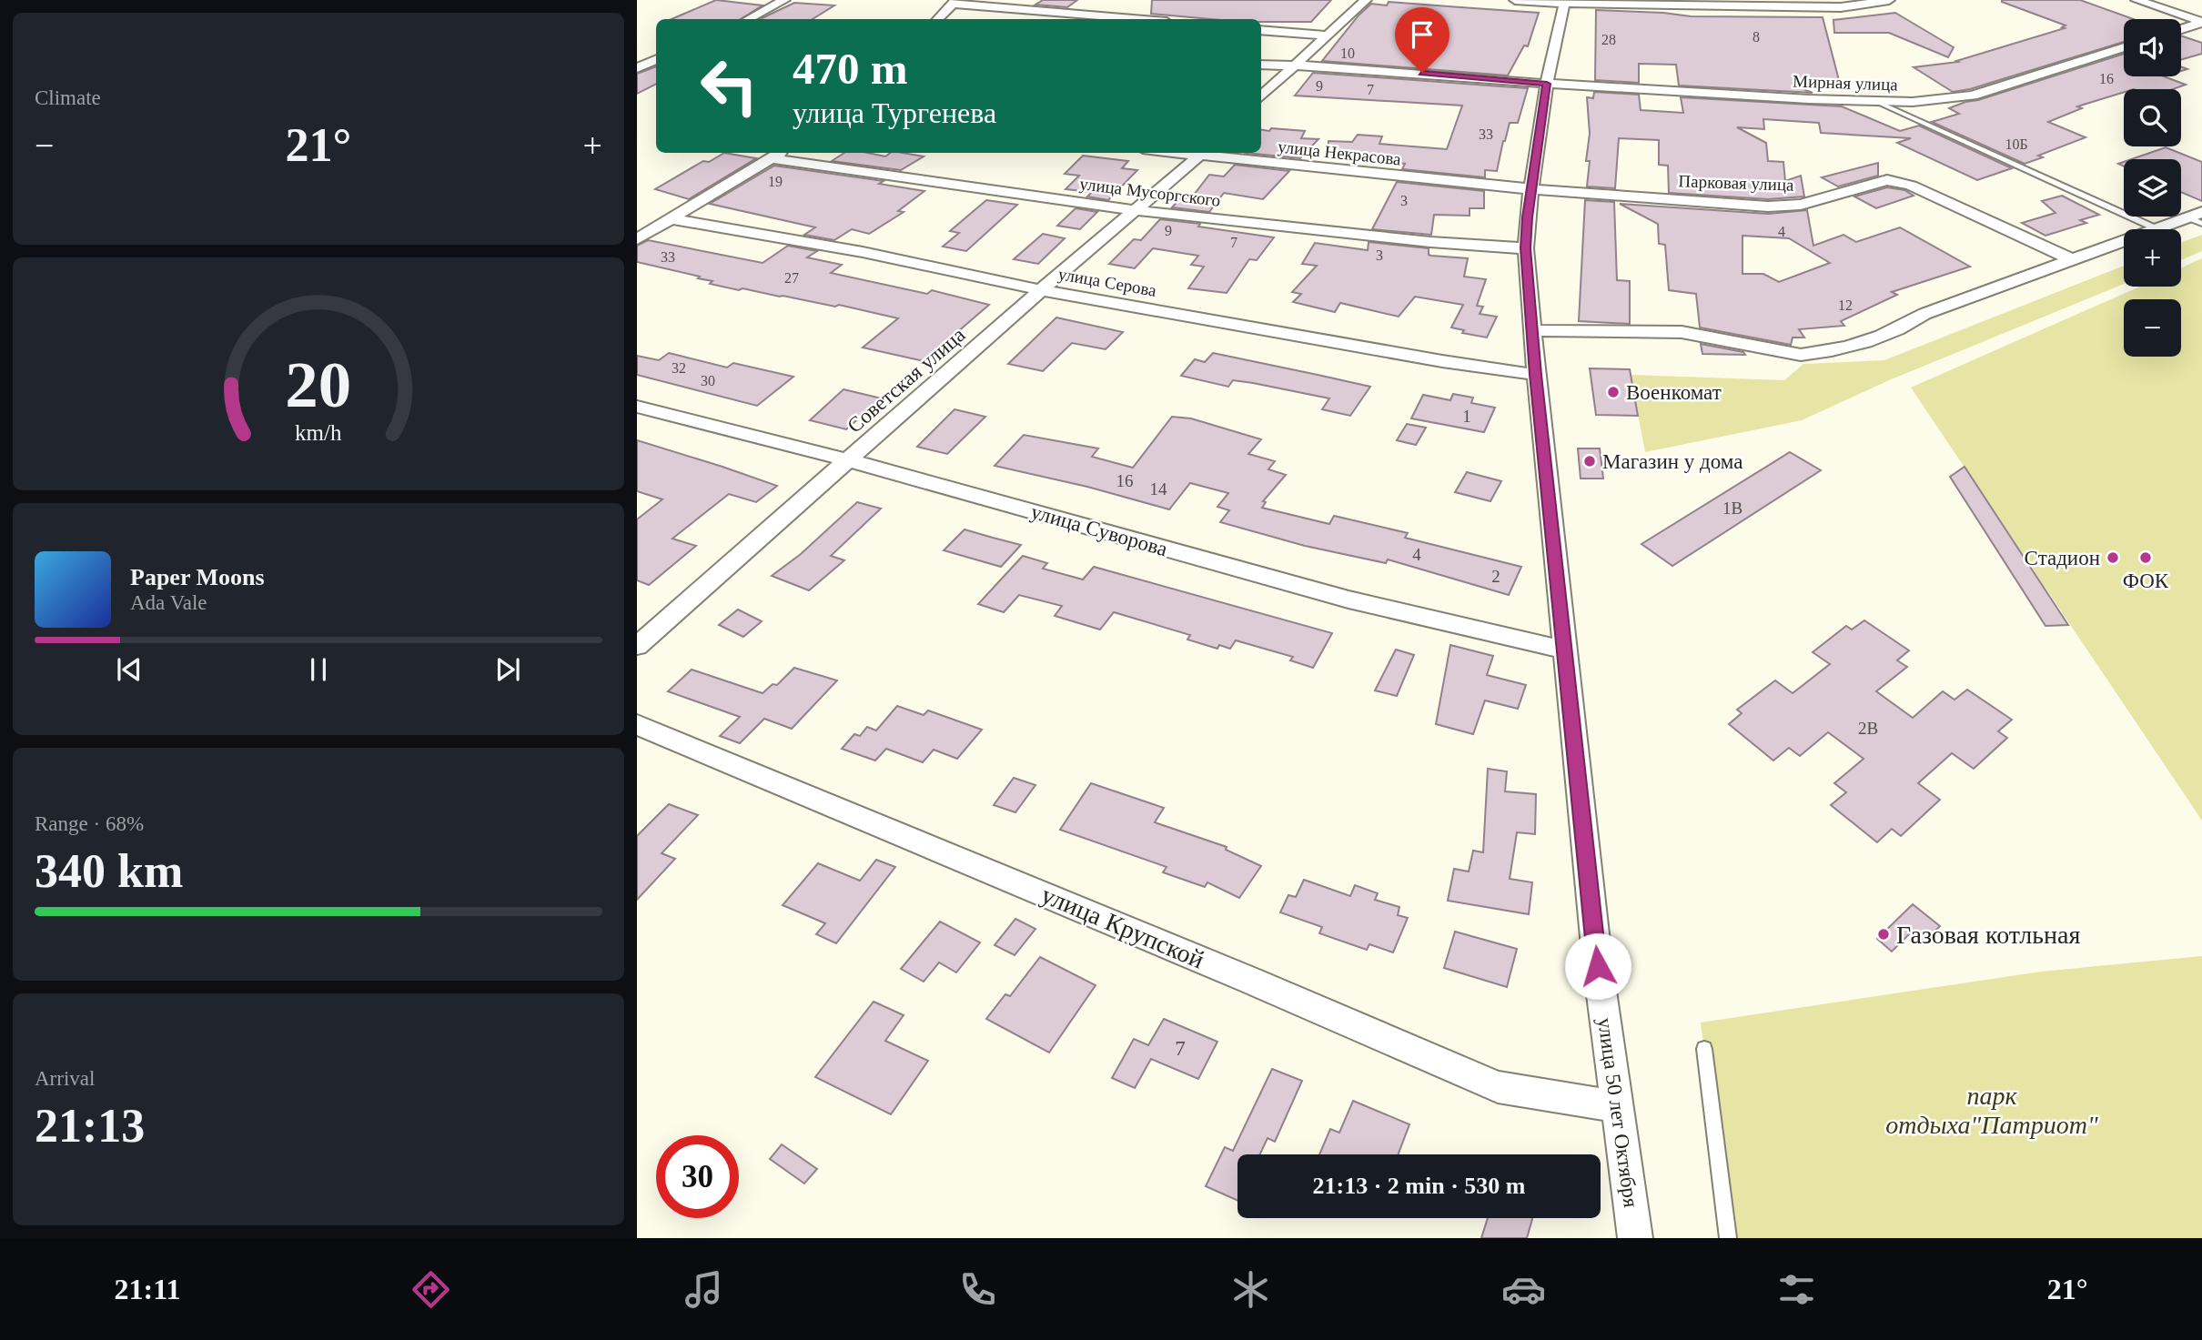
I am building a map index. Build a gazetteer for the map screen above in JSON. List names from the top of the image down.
{
  "streets": {
    "street": [
      "Мирная улица",
      "улица Некрасова",
      "Парковая улица",
      "улица Мусоргского",
      "улица Серова",
      "Советская улица",
      "улица Суворова",
      "улица Крупской",
      "улица 50 лет Октября"
    ]
  },
  "crossings": [
    ["Мирная улица", "улица 50 лет Октября"],
    ["улица Некрасова", "Парковая улица"],
    ["улица Некрасова", "Советская улица"],
    ["улица Некрасова", "улица 50 лет Октября"],
    ["Парковая улица", "улица 50 лет Октября"],
    ["улица Мусоргского", "Советская улица"],
    ["улица Мусоргского", "улица 50 лет Октября"],
    ["улица Серова", "Советская улица"],
    ["улица Серова", "улица 50 лет Октября"],
    ["Советская улица", "улица Суворова"],
    ["улица Суворова", "улица 50 лет Октября"],
    ["улица Крупской", "улица 50 лет Октября"]
  ],
  "parks": ["парк отдыха\"Патриот\""],
  "places": [
    "Военкомат",
    "Магазин у дома",
    "Стадион",
    "ФОК",
    "Газовая котльная"
  ],
  "house_numbers": [
    "8",
    "28",
    "10",
    "16",
    "9",
    "7",
    "33",
    "10Б",
    "19",
    "3",
    "9",
    "4",
    "7",
    "3",
    "33",
    "27",
    "12",
    "32",
    "30",
    "1",
    "16",
    "14",
    "1В",
    "4",
    "2",
    "2В",
    "7"
  ],
  "page": {
    "tile": [
      "Climate",
      ["Range · 68%", "340 km"],
      ["Arrival", "21:13"]
    ],
    "map_buttons": ["+", "−"],
    "turn": ["470 m", "улица Тургенева"],
    "heat": ["−", "21°", "+"],
    "song": ["Paper Moons", "Ada Vale"],
    "limit": "30",
    "trip": "21:13 · 2 min · 530 m",
    "tabs": ["21:11", "21°"],
    "gauge": ["20", "km/h"]
  }
}
